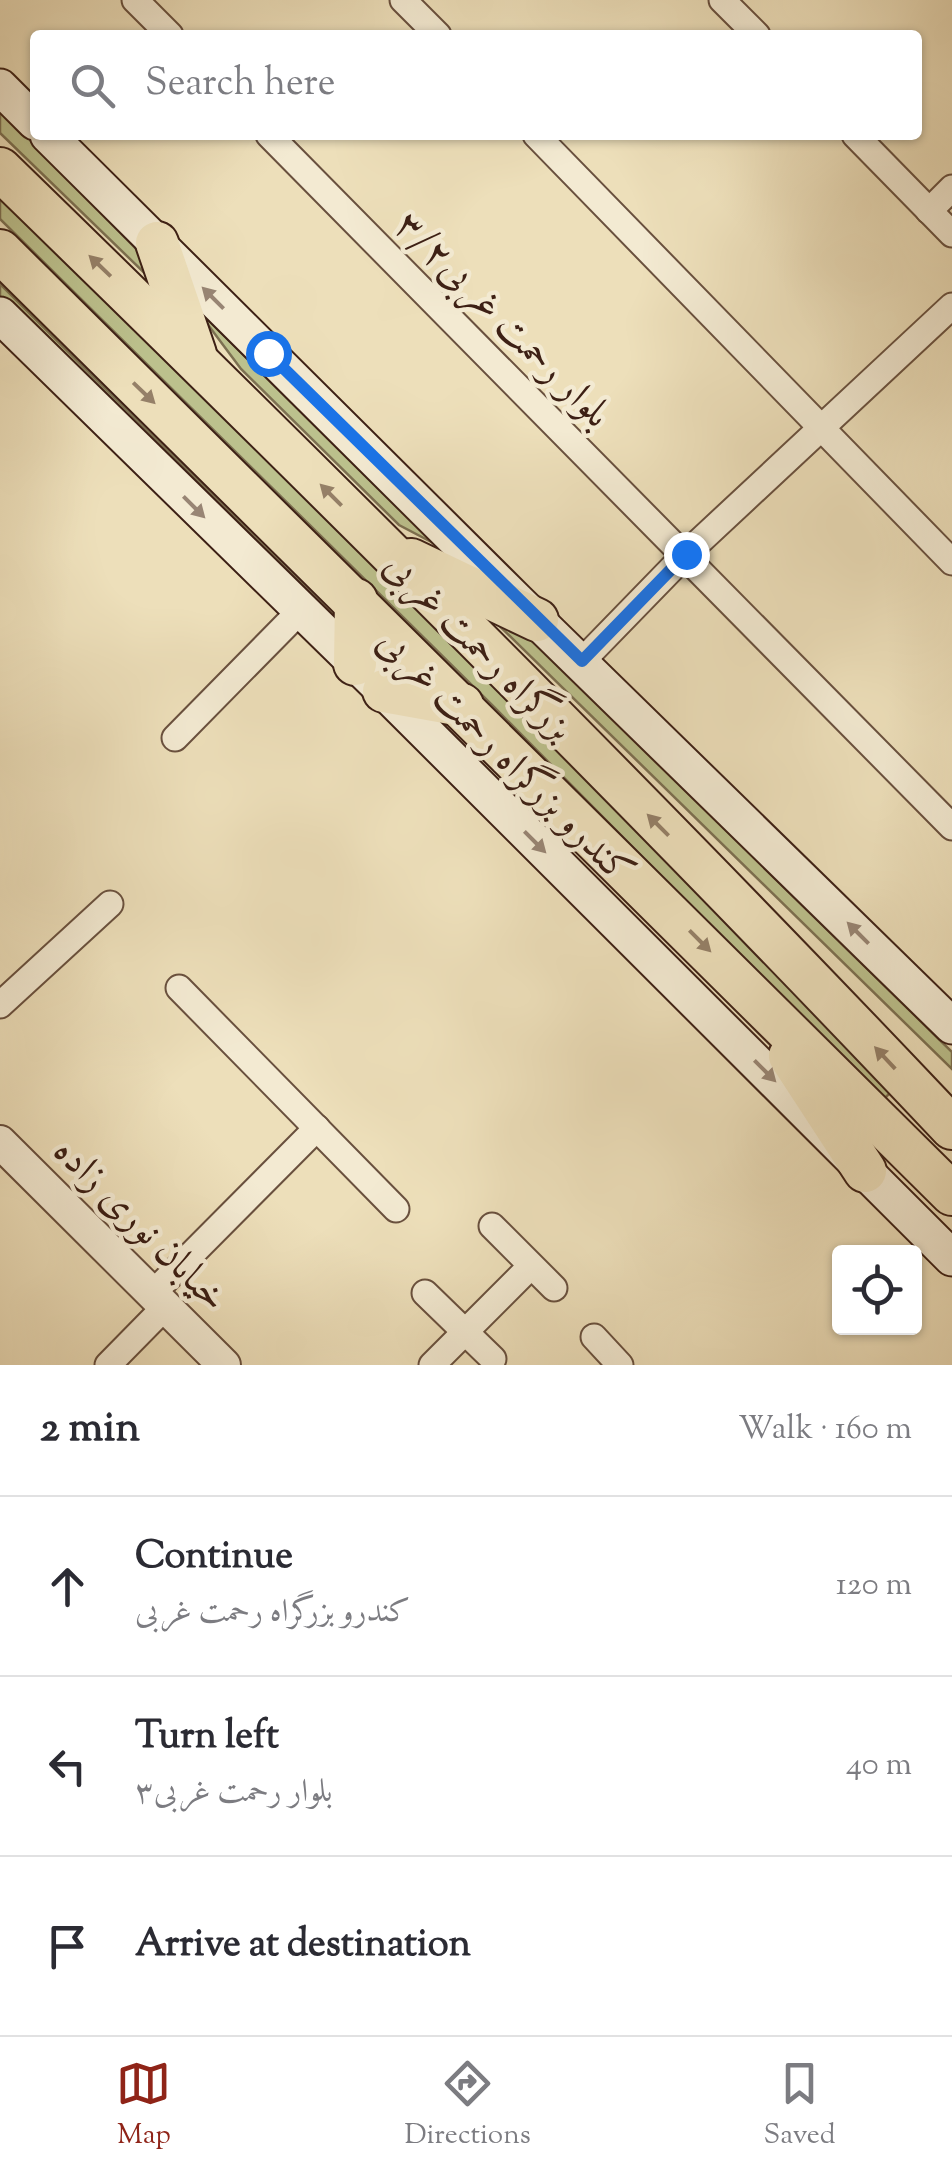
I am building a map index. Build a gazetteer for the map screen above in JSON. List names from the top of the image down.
{
  "streets": {
    "highway": ["بزرگراه رحمت غربی"],
    "main road": ["کندرو بزرگراه رحمت غربی"],
    "street": ["بلوار رحمت غربی۳/۲", "خیابان نوری زاده"]
  },
  "page": {
    "search": "Search here",
    "heading": ["2 min", "Walk · 160 m"],
    "list": [
      ["Continue", "کندرو بزرگراه رحمت غربی", "120 m"],
      ["Turn left", "بلوار رحمت غربی۳", "40 m"],
      "Arrive at destination"
    ],
    "nav": ["Map", "Directions", "Saved"]
  }
}
